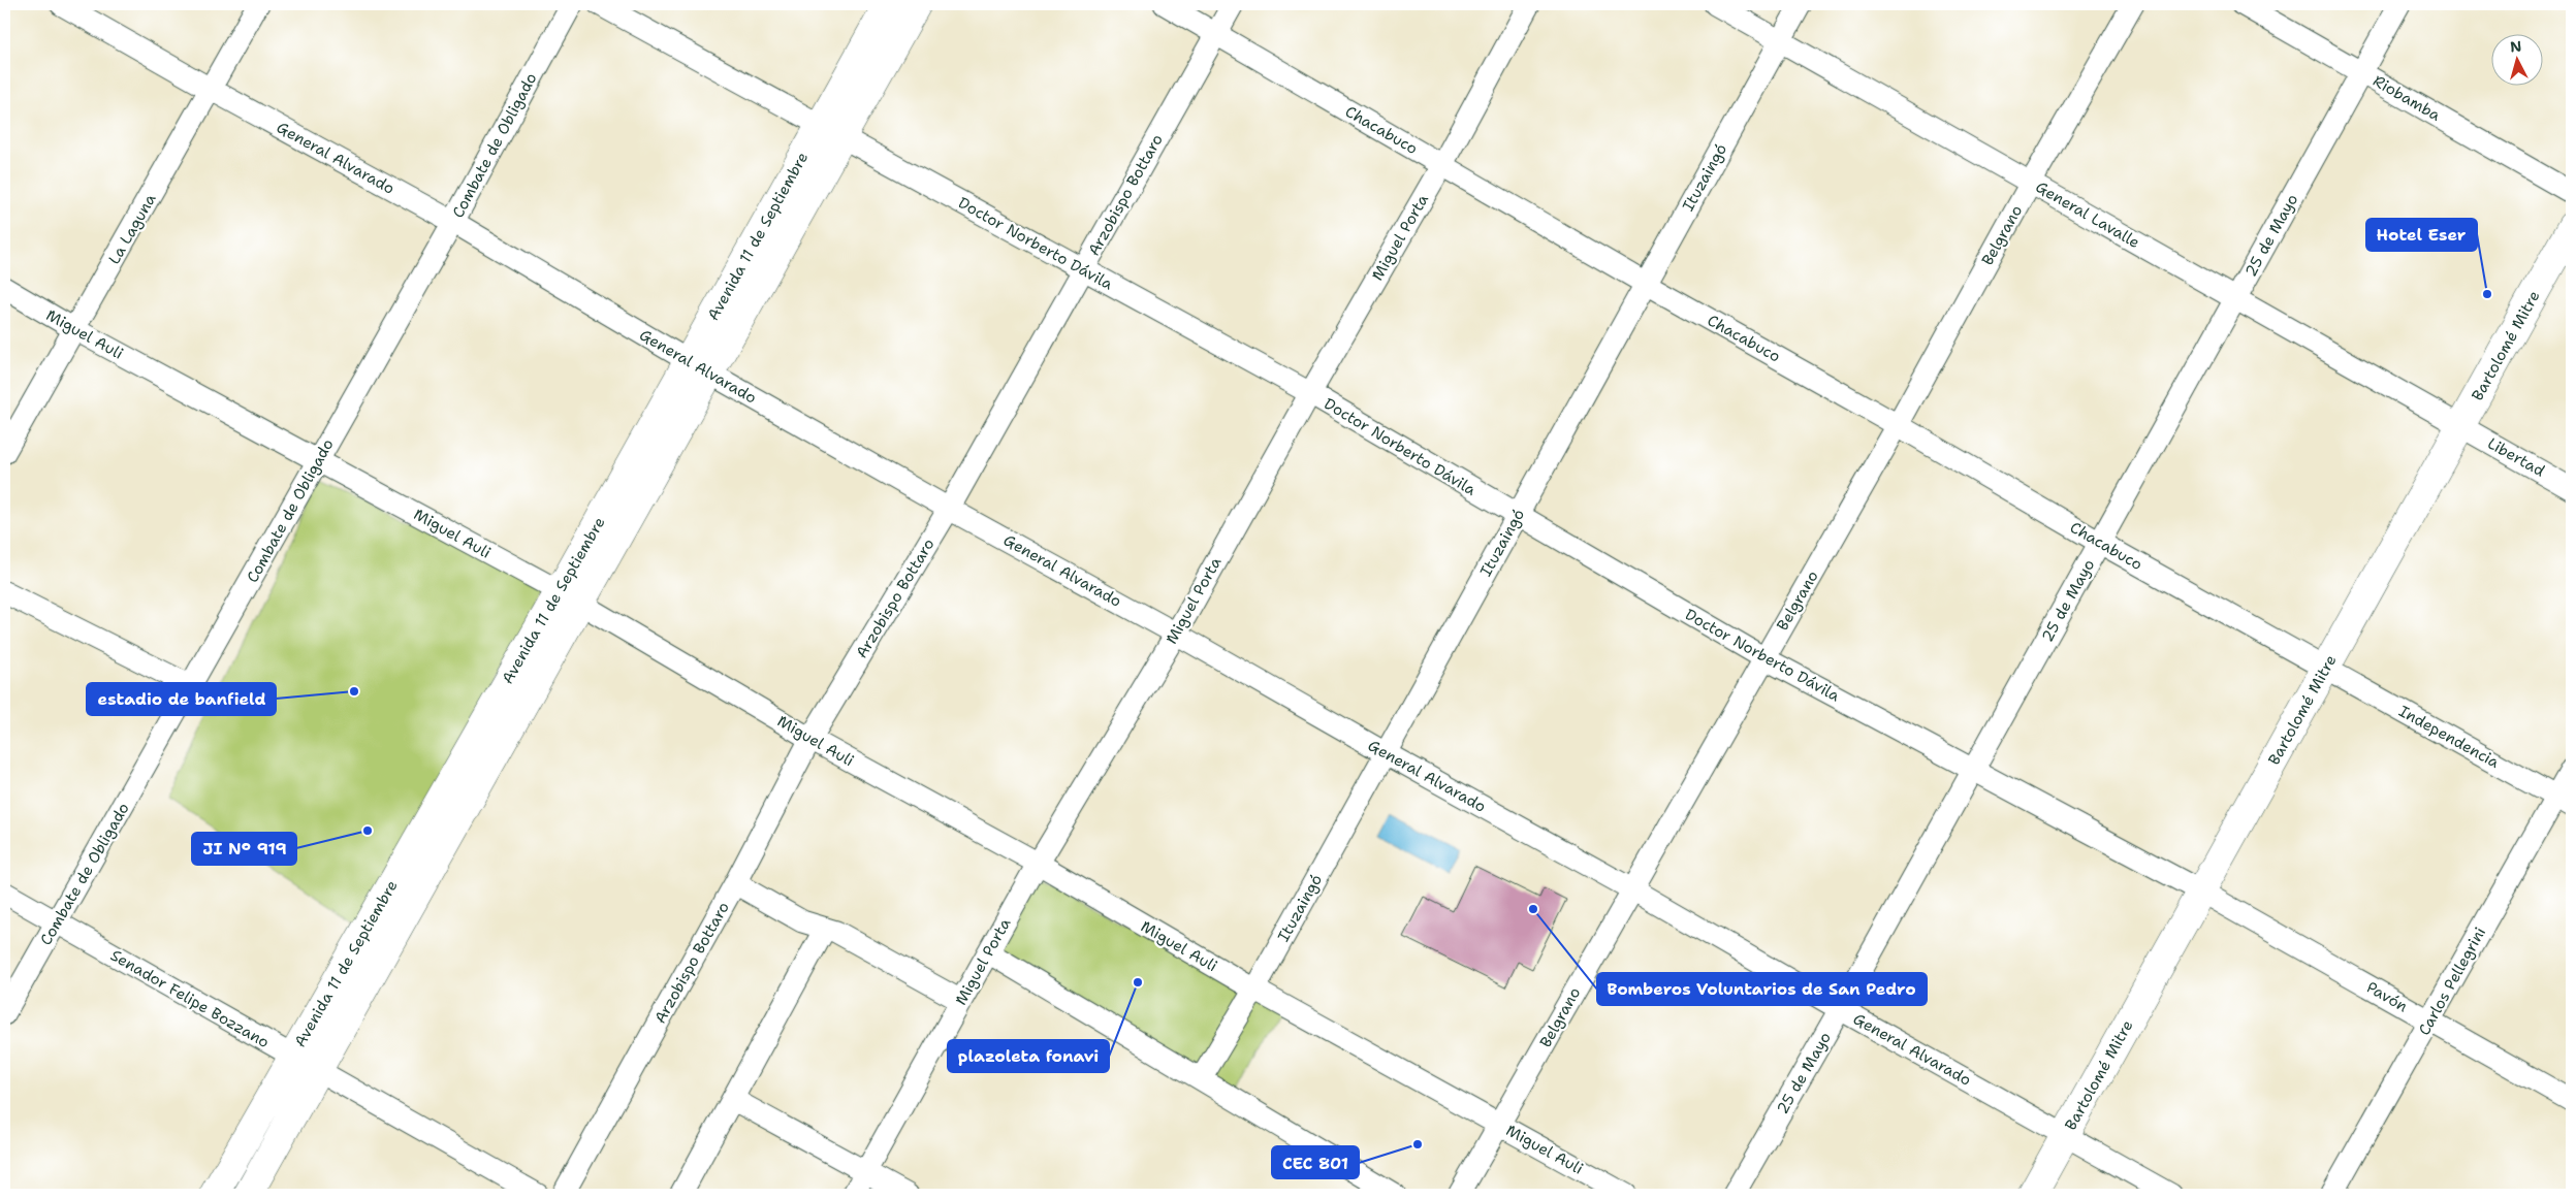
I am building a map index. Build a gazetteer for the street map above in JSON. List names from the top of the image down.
{
  "streets": {
    "main road": ["Avenida 11 de Septiembre", "Bartolomé Mitre"],
    "street": [
      "Riobamba",
      "Chacabuco",
      "Combate de Obligado",
      "General Alvarado",
      "Ituzaingó",
      "Arzobispo Bottaro",
      "General Lavalle",
      "La Laguna",
      "Belgrano",
      "25 de Mayo",
      "Miguel Porta",
      "Doctor Norberto Dávila",
      "Miguel Auli",
      "Libertad",
      "Independencia",
      "Carlos Pellegrini",
      "Pavón",
      "Senador Felipe Bozzano"
    ]
  },
  "crossings": [
    ["Riobamba", "25 de Mayo"],
    ["Chacabuco", "Ituzaingó"],
    ["Chacabuco", "Arzobispo Bottaro"],
    ["Chacabuco", "Belgrano"],
    ["Chacabuco", "25 de Mayo"],
    ["Chacabuco", "Miguel Porta"],
    ["Chacabuco", "Bartolomé Mitre"],
    ["Chacabuco", "Independencia"],
    ["Combate de Obligado", "General Alvarado"],
    ["Combate de Obligado", "Miguel Auli"],
    ["Combate de Obligado", "Senador Felipe Bozzano"],
    ["General Alvarado", "Ituzaingó"],
    ["General Alvarado", "Arzobispo Bottaro"],
    ["General Alvarado", "La Laguna"],
    ["General Alvarado", "Belgrano"],
    ["General Alvarado", "25 de Mayo"],
    ["General Alvarado", "Avenida 11 de Septiembre"],
    ["General Alvarado", "Miguel Porta"],
    ["General Alvarado", "Bartolomé Mitre"],
    ["Ituzaingó", "General Lavalle"],
    ["Ituzaingó", "Doctor Norberto Dávila"],
    ["Ituzaingó", "Miguel Auli"],
    ["Arzobispo Bottaro", "Doctor Norberto Dávila"],
    ["Arzobispo Bottaro", "Miguel Auli"],
    ["General Lavalle", "Belgrano"],
    ["General Lavalle", "25 de Mayo"],
    ["General Lavalle", "Bartolomé Mitre"],
    ["General Lavalle", "Libertad"],
    ["La Laguna", "Miguel Auli"],
    ["Belgrano", "Doctor Norberto Dávila"],
    ["Belgrano", "Miguel Auli"],
    ["25 de Mayo", "Doctor Norberto Dávila"],
    ["Avenida 11 de Septiembre", "Doctor Norberto Dávila"],
    ["Avenida 11 de Septiembre", "Miguel Auli"],
    ["Avenida 11 de Septiembre", "Senador Felipe Bozzano"],
    ["Miguel Porta", "Doctor Norberto Dávila"],
    ["Miguel Porta", "Miguel Auli"],
    ["Doctor Norberto Dávila", "Bartolomé Mitre"],
    ["Doctor Norberto Dávila", "Pavón"],
    ["Bartolomé Mitre", "Libertad"],
    ["Bartolomé Mitre", "Independencia"],
    ["Bartolomé Mitre", "Pavón"],
    ["Independencia", "Carlos Pellegrini"],
    ["Carlos Pellegrini", "Pavón"]
  ],
  "places": [
    "Hotel Eser",
    "estadio de banfield",
    "JI N° 919",
    "Bomberos Voluntarios de San Pedro",
    "plazoleta fonavi",
    "CEC 801"
  ],
  "north": "top"
}
